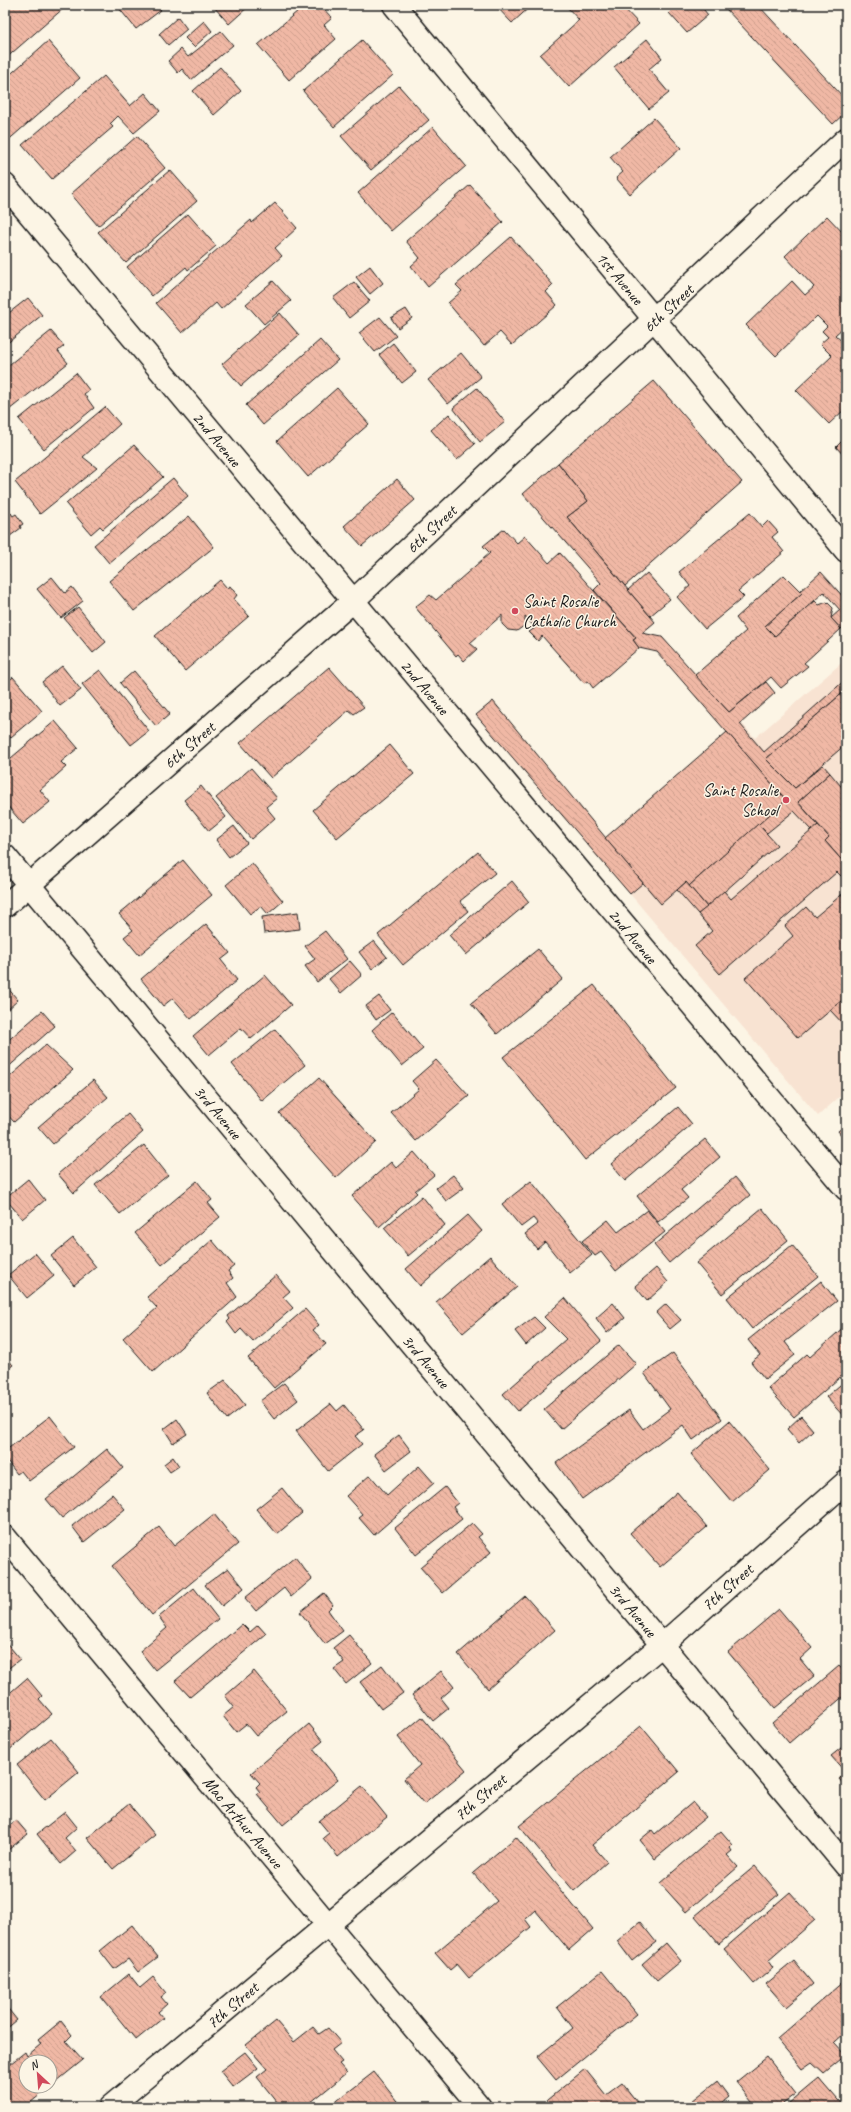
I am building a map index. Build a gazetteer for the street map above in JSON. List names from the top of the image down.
{
  "streets": {
    "street": [
      "1st Avenue",
      "6th Street",
      "2nd Avenue",
      "3rd Avenue",
      "7th Street",
      "Mac Arthur Avenue"
    ]
  },
  "crossings": [
    ["1st Avenue", "6th Street"],
    ["6th Street", "2nd Avenue"],
    ["6th Street", "3rd Avenue"],
    ["3rd Avenue", "7th Street"],
    ["7th Street", "Mac Arthur Avenue"]
  ],
  "places": ["Saint Rosalie Catholic Church", "Saint Rosalie School"],
  "north": "top left"
}
